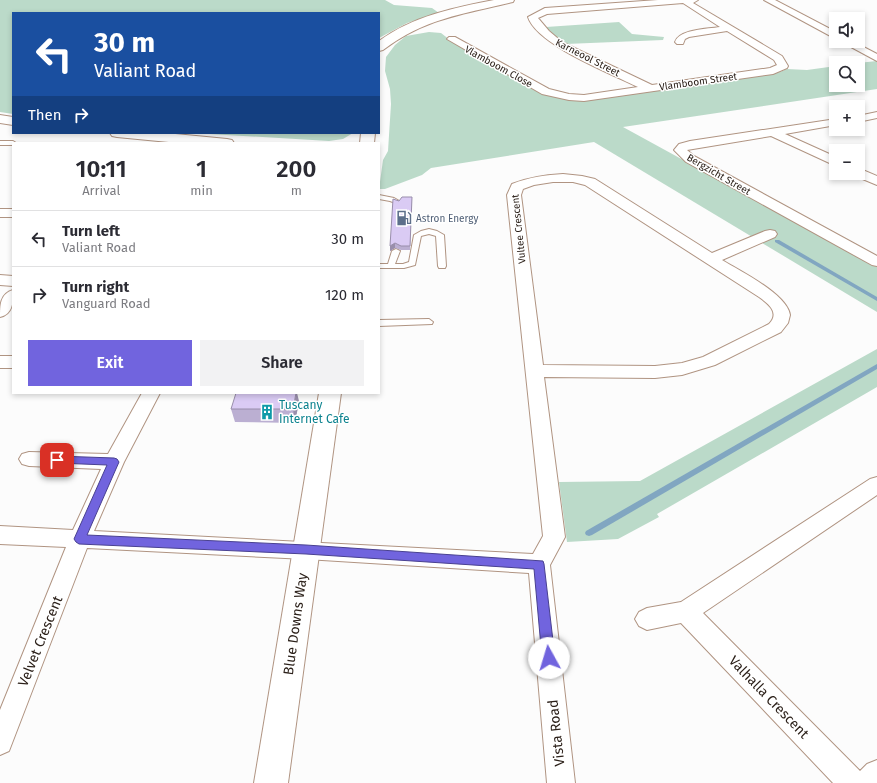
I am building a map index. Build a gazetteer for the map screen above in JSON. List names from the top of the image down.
{
  "streets": {
    "street": [
      "Karneool Street",
      "Vlamboom Close",
      "Vlamboom Street",
      "Bergzicht Street",
      "Vultee Crescent",
      "Blue Downs Way",
      "Velvet Crescent",
      "Valhalla Crescent",
      "Vista Road"
    ]
  },
  "crossings": [
    ["Karneool Street", "Vlamboom Street"],
    ["Vlamboom Close", "Vlamboom Street"],
    ["Vultee Crescent", "Vista Road"]
  ],
  "places": {
    "fuel station": ["Astron Energy"],
    "building": ["Tuscany Internet Cafe"]
  },
  "page": {
    "map_buttons": ["+", "−"],
    "turn": ["30 m", "Valiant Road"],
    "then": "Then",
    "eta": [
      "10:11",
      "Arrival",
      "1",
      "min",
      "200",
      "m"
    ],
    "list": [
      {
        "name": "Turn left",
        "note": "Valiant Road",
        "value": "30 m"
      },
      {
        "name": "Turn right",
        "note": "Vanguard Road",
        "value": "120 m"
      }
    ],
    "buttons": ["Exit", "Share"]
  }
}
